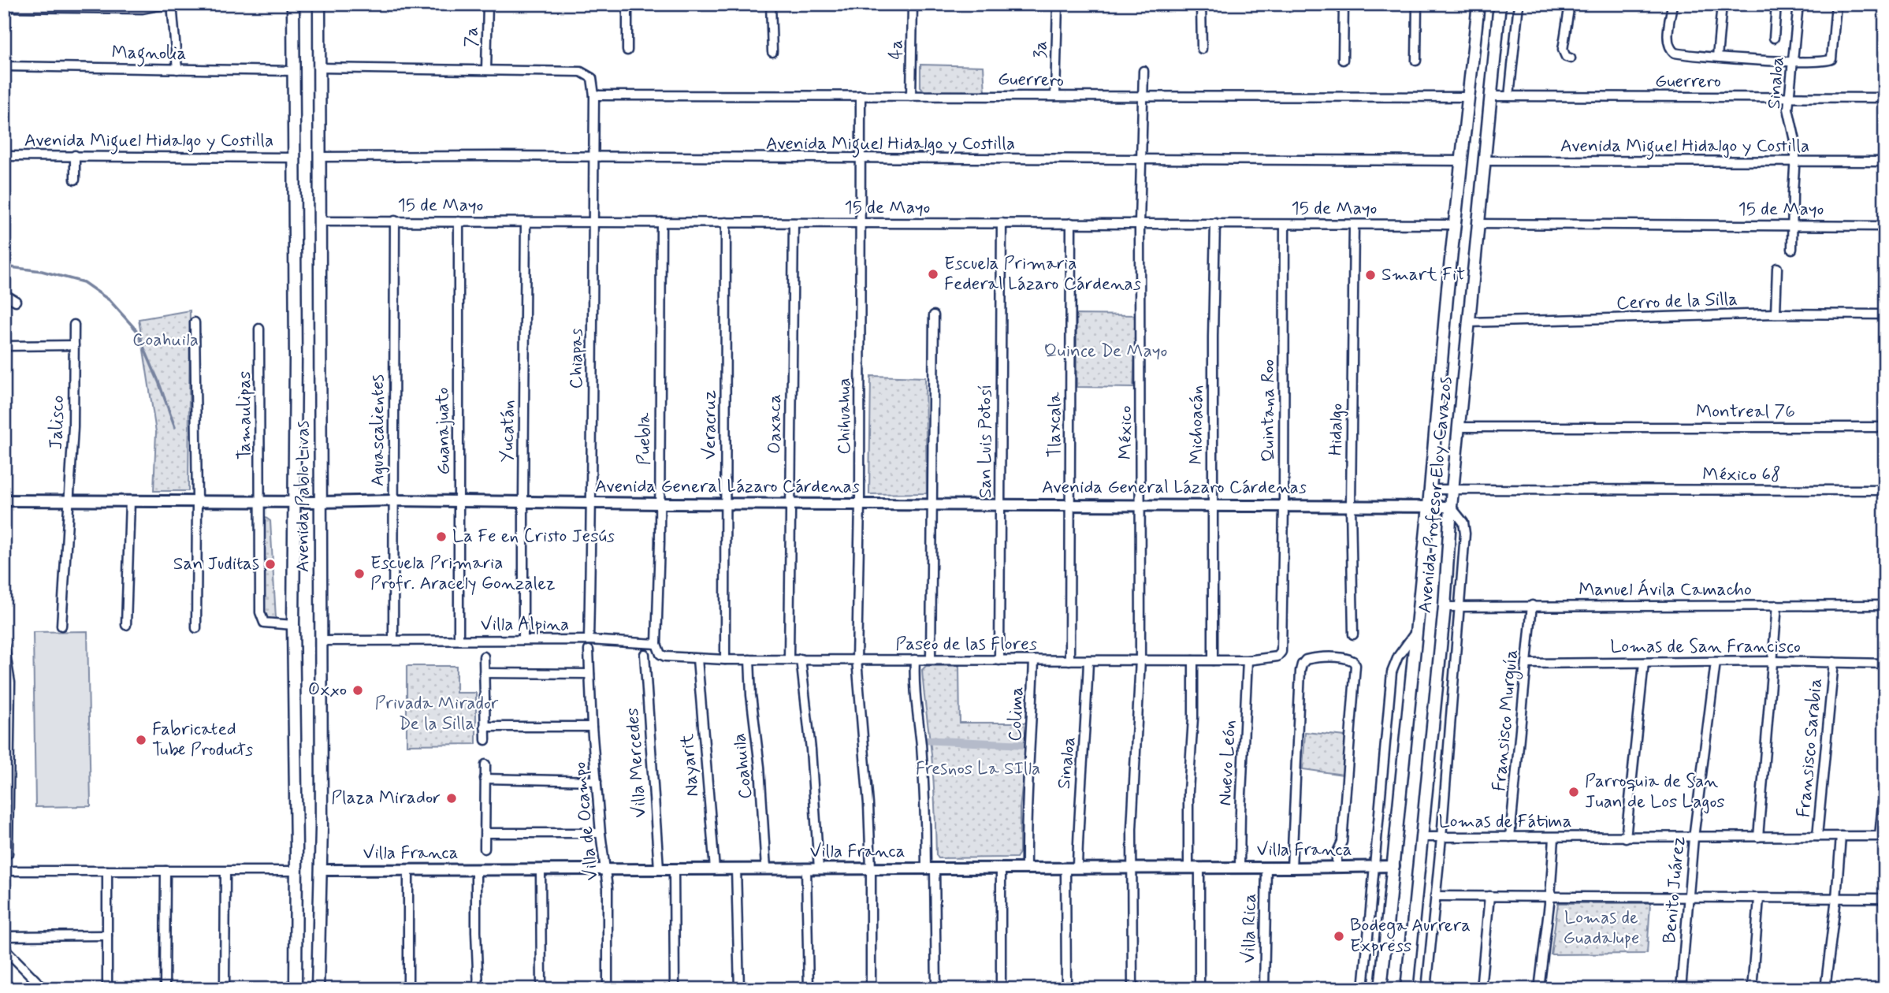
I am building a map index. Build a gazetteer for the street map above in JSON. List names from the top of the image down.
{
  "streets": {
    "main road": ["Avenida Profesor Eloy Cavazos", "Avenida Pablo Livas"],
    "street": [
      "7a",
      "4a",
      "3a",
      "Magnolia",
      "Guerrero",
      "Sinaloa",
      "Avenida Miguel Hidalgo y Costilla",
      "15 de Mayo",
      "Cerro de la Silla",
      "Chiapas",
      "Quintana Roo",
      "Montreal 76",
      "Tamaulipas",
      "Chihuahua",
      "Jalisco",
      "Oaxaca",
      "Veracruz",
      "Tlaxcala",
      "Michoacán",
      "Hidalgo",
      "Aguascalientes",
      "Guanajuato",
      "Yucatán",
      "México",
      "Puebla",
      "San Luis Potosí",
      "México 68",
      "Avenida General Lázaro Cárdenas",
      "Manuel Ávila Camacho",
      "Villa Alpina",
      "Paseo de las Flores",
      "Lomas de San Francisco",
      "Colima",
      "Fransisco Murguía",
      "Fransisco Sarabia",
      "Villa Mercedes",
      "Nuevo León",
      "Nayarit",
      "Coahuila",
      "Villa de Ocampo",
      "Lomas de Fátima",
      "Villa Franca",
      "Benito Juárez",
      "Villa Rica"
    ]
  },
  "crossings": [
    ["7a", "Chiapas"],
    ["4a", "Guerrero"],
    ["3a", "Guerrero"],
    ["Magnolia", "Avenida Pablo Livas"],
    ["Guerrero", "Sinaloa"],
    ["Guerrero", "Chiapas"],
    ["Guerrero", "Chihuahua"],
    ["Guerrero", "México"],
    ["Guerrero", "Avenida Profesor Eloy Cavazos"],
    ["Sinaloa", "Avenida Miguel Hidalgo y Costilla"],
    ["Sinaloa", "15 de Mayo"],
    ["Sinaloa", "Paseo de las Flores"],
    ["Sinaloa", "Villa Franca"],
    ["Avenida Miguel Hidalgo y Costilla", "Chiapas"],
    ["Avenida Miguel Hidalgo y Costilla", "Chihuahua"],
    ["Avenida Miguel Hidalgo y Costilla", "México"],
    ["Avenida Miguel Hidalgo y Costilla", "Avenida Profesor Eloy Cavazos"],
    ["Avenida Miguel Hidalgo y Costilla", "Avenida Pablo Livas"],
    ["15 de Mayo", "Chiapas"],
    ["15 de Mayo", "Quintana Roo"],
    ["15 de Mayo", "Chihuahua"],
    ["15 de Mayo", "Oaxaca"],
    ["15 de Mayo", "Veracruz"],
    ["15 de Mayo", "Tlaxcala"],
    ["15 de Mayo", "Michoacán"],
    ["15 de Mayo", "Hidalgo"],
    ["15 de Mayo", "Aguascalientes"],
    ["15 de Mayo", "Guanajuato"],
    ["15 de Mayo", "Yucatán"],
    ["15 de Mayo", "México"],
    ["15 de Mayo", "Puebla"],
    ["15 de Mayo", "San Luis Potosí"],
    ["15 de Mayo", "Avenida Profesor Eloy Cavazos"],
    ["15 de Mayo", "Avenida Pablo Livas"],
    ["Cerro de la Silla", "Avenida Profesor Eloy Cavazos"],
    ["Chiapas", "Avenida General Lázaro Cárdenas"],
    ["Chiapas", "Villa Alpina"],
    ["Quintana Roo", "Avenida General Lázaro Cárdenas"],
    ["Quintana Roo", "Paseo de las Flores"],
    ["Montreal 76", "Avenida Profesor Eloy Cavazos"],
    ["Tamaulipas", "Avenida General Lázaro Cárdenas"],
    ["Tamaulipas", "Avenida Pablo Livas"],
    ["Chihuahua", "Avenida General Lázaro Cárdenas"],
    ["Chihuahua", "Paseo de las Flores"],
    ["Chihuahua", "Villa Franca"],
    ["Jalisco", "Avenida General Lázaro Cárdenas"],
    ["Oaxaca", "Avenida General Lázaro Cárdenas"],
    ["Oaxaca", "Paseo de las Flores"],
    ["Veracruz", "Avenida General Lázaro Cárdenas"],
    ["Veracruz", "Paseo de las Flores"],
    ["Tlaxcala", "Avenida General Lázaro Cárdenas"],
    ["Tlaxcala", "Paseo de las Flores"],
    ["Michoacán", "Avenida General Lázaro Cárdenas"],
    ["Michoacán", "Paseo de las Flores"],
    ["Hidalgo", "Avenida General Lázaro Cárdenas"],
    ["Aguascalientes", "Avenida General Lázaro Cárdenas"],
    ["Aguascalientes", "Villa Alpina"],
    ["Guanajuato", "Avenida General Lázaro Cárdenas"],
    ["Guanajuato", "Villa Alpina"],
    ["Yucatán", "Avenida General Lázaro Cárdenas"],
    ["Yucatán", "Villa Alpina"],
    ["México", "Avenida General Lázaro Cárdenas"],
    ["México", "Paseo de las Flores"],
    ["México", "Villa Franca"],
    ["Puebla", "Avenida General Lázaro Cárdenas"],
    ["Puebla", "Villa Alpina"],
    ["Puebla", "Paseo de las Flores"],
    ["San Luis Potosí", "Avenida General Lázaro Cárdenas"],
    ["San Luis Potosí", "Paseo de las Flores"],
    ["México 68", "Avenida Profesor Eloy Cavazos"],
    ["Avenida General Lázaro Cárdenas", "Avenida Profesor Eloy Cavazos"],
    ["Avenida General Lázaro Cárdenas", "Avenida Pablo Livas"],
    ["Avenida Profesor Eloy Cavazos", "Manuel Ávila Camacho"],
    ["Avenida Profesor Eloy Cavazos", "Lomas de Fátima"],
    ["Avenida Profesor Eloy Cavazos", "Villa Franca"],
    ["Avenida Pablo Livas", "Villa Alpina"],
    ["Avenida Pablo Livas", "Villa Franca"],
    ["Manuel Ávila Camacho", "Fransisco Murguía"],
    ["Paseo de las Flores", "Colima"],
    ["Paseo de las Flores", "Nuevo León"],
    ["Paseo de las Flores", "Nayarit"],
    ["Paseo de las Flores", "Coahuila"],
    ["Lomas de San Francisco", "Fransisco Murguía"],
    ["Lomas de San Francisco", "Fransisco Sarabia"],
    ["Lomas de San Francisco", "Benito Juárez"],
    ["Colima", "Villa Franca"],
    ["Fransisco Murguía", "Lomas de Fátima"],
    ["Fransisco Sarabia", "Lomas de Fátima"],
    ["Villa Mercedes", "Villa Franca"],
    ["Nuevo León", "Villa Franca"],
    ["Nayarit", "Villa Franca"],
    ["Coahuila", "Villa Franca"],
    ["Villa de Ocampo", "Villa Franca"],
    ["Lomas de Fátima", "Benito Juárez"],
    ["Villa Franca", "Villa Rica"]
  ],
  "parks": [
    "Coahuila",
    "Quince De Mayo",
    "Privada Mirador De la Silla",
    "Fresnos La SIlla",
    "Lomas de Guadalupe"
  ],
  "places": [
    "Escuela Primaria Federal Lázaro Cárdenas",
    "Smart Fit",
    "La Fe en Cristo Jesús",
    "San Juditas",
    "Escuela Primaria Profr. Aracely Gonzalez",
    "Oxxo",
    "Fabricated Tube Products",
    "Parroquia de San Juan de Los Lagos",
    "Plaza Mirador",
    "Bodega Aurrera Express"
  ]
}
